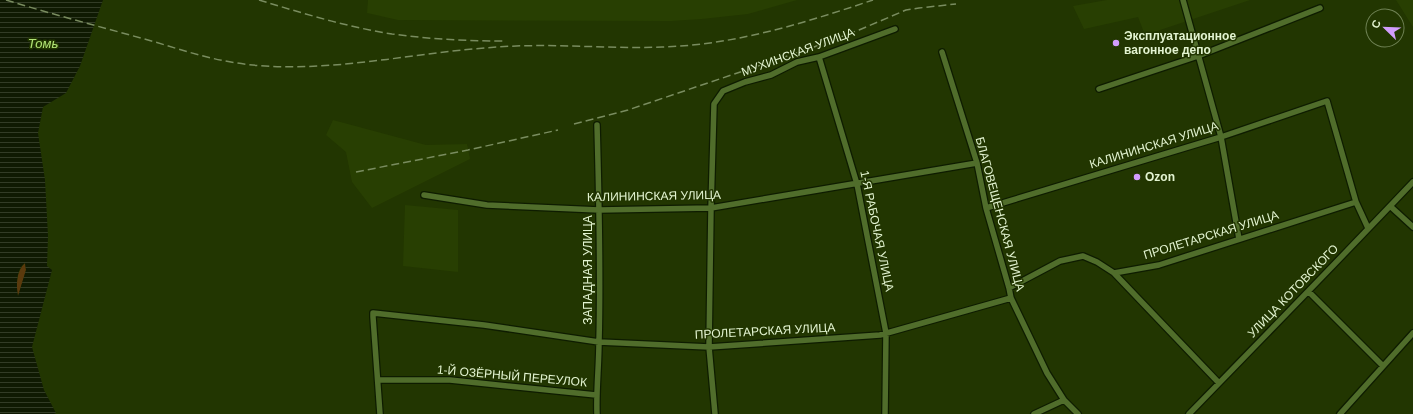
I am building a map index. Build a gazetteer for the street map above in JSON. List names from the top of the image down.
{
  "streets": {
    "street": [
      "МУХИНСКАЯ УЛИЦА",
      "КАЛИНИНСКАЯ УЛИЦА",
      "БЛАГОВЕЩЕНСКАЯ УЛИЦА",
      "1-Я РАБОЧАЯ УЛИЦА",
      "ПРОЛЕТАРСКАЯ УЛИЦА",
      "ЗАПАДНАЯ УЛИЦА",
      "УЛИЦА КОТОВСКОГО",
      "1-Й ОЗЁРНЫЙ ПЕРЕУЛОК"
    ]
  },
  "crossings": [
    ["МУХИНСКАЯ УЛИЦА", "КАЛИНИНСКАЯ УЛИЦА"],
    ["МУХИНСКАЯ УЛИЦА", "1-Я РАБОЧАЯ УЛИЦА"],
    ["КАЛИНИНСКАЯ УЛИЦА", "БЛАГОВЕЩЕНСКАЯ УЛИЦА"],
    ["КАЛИНИНСКАЯ УЛИЦА", "1-Я РАБОЧАЯ УЛИЦА"],
    ["КАЛИНИНСКАЯ УЛИЦА", "ПРОЛЕТАРСКАЯ УЛИЦА"],
    ["КАЛИНИНСКАЯ УЛИЦА", "ЗАПАДНАЯ УЛИЦА"],
    ["БЛАГОВЕЩЕНСКАЯ УЛИЦА", "ПРОЛЕТАРСКАЯ УЛИЦА"],
    ["1-Я РАБОЧАЯ УЛИЦА", "ПРОЛЕТАРСКАЯ УЛИЦА"],
    ["ПРОЛЕТАРСКАЯ УЛИЦА", "ЗАПАДНАЯ УЛИЦА"],
    ["ПРОЛЕТАРСКАЯ УЛИЦА", "1-Й ОЗЁРНЫЙ ПЕРЕУЛОК"],
    ["ЗАПАДНАЯ УЛИЦА", "1-Й ОЗЁРНЫЙ ПЕРЕУЛОК"]
  ],
  "water": ["Томь"],
  "places": ["Эксплуатационное вагонное депо", "Ozon"],
  "north": "top left"
}
